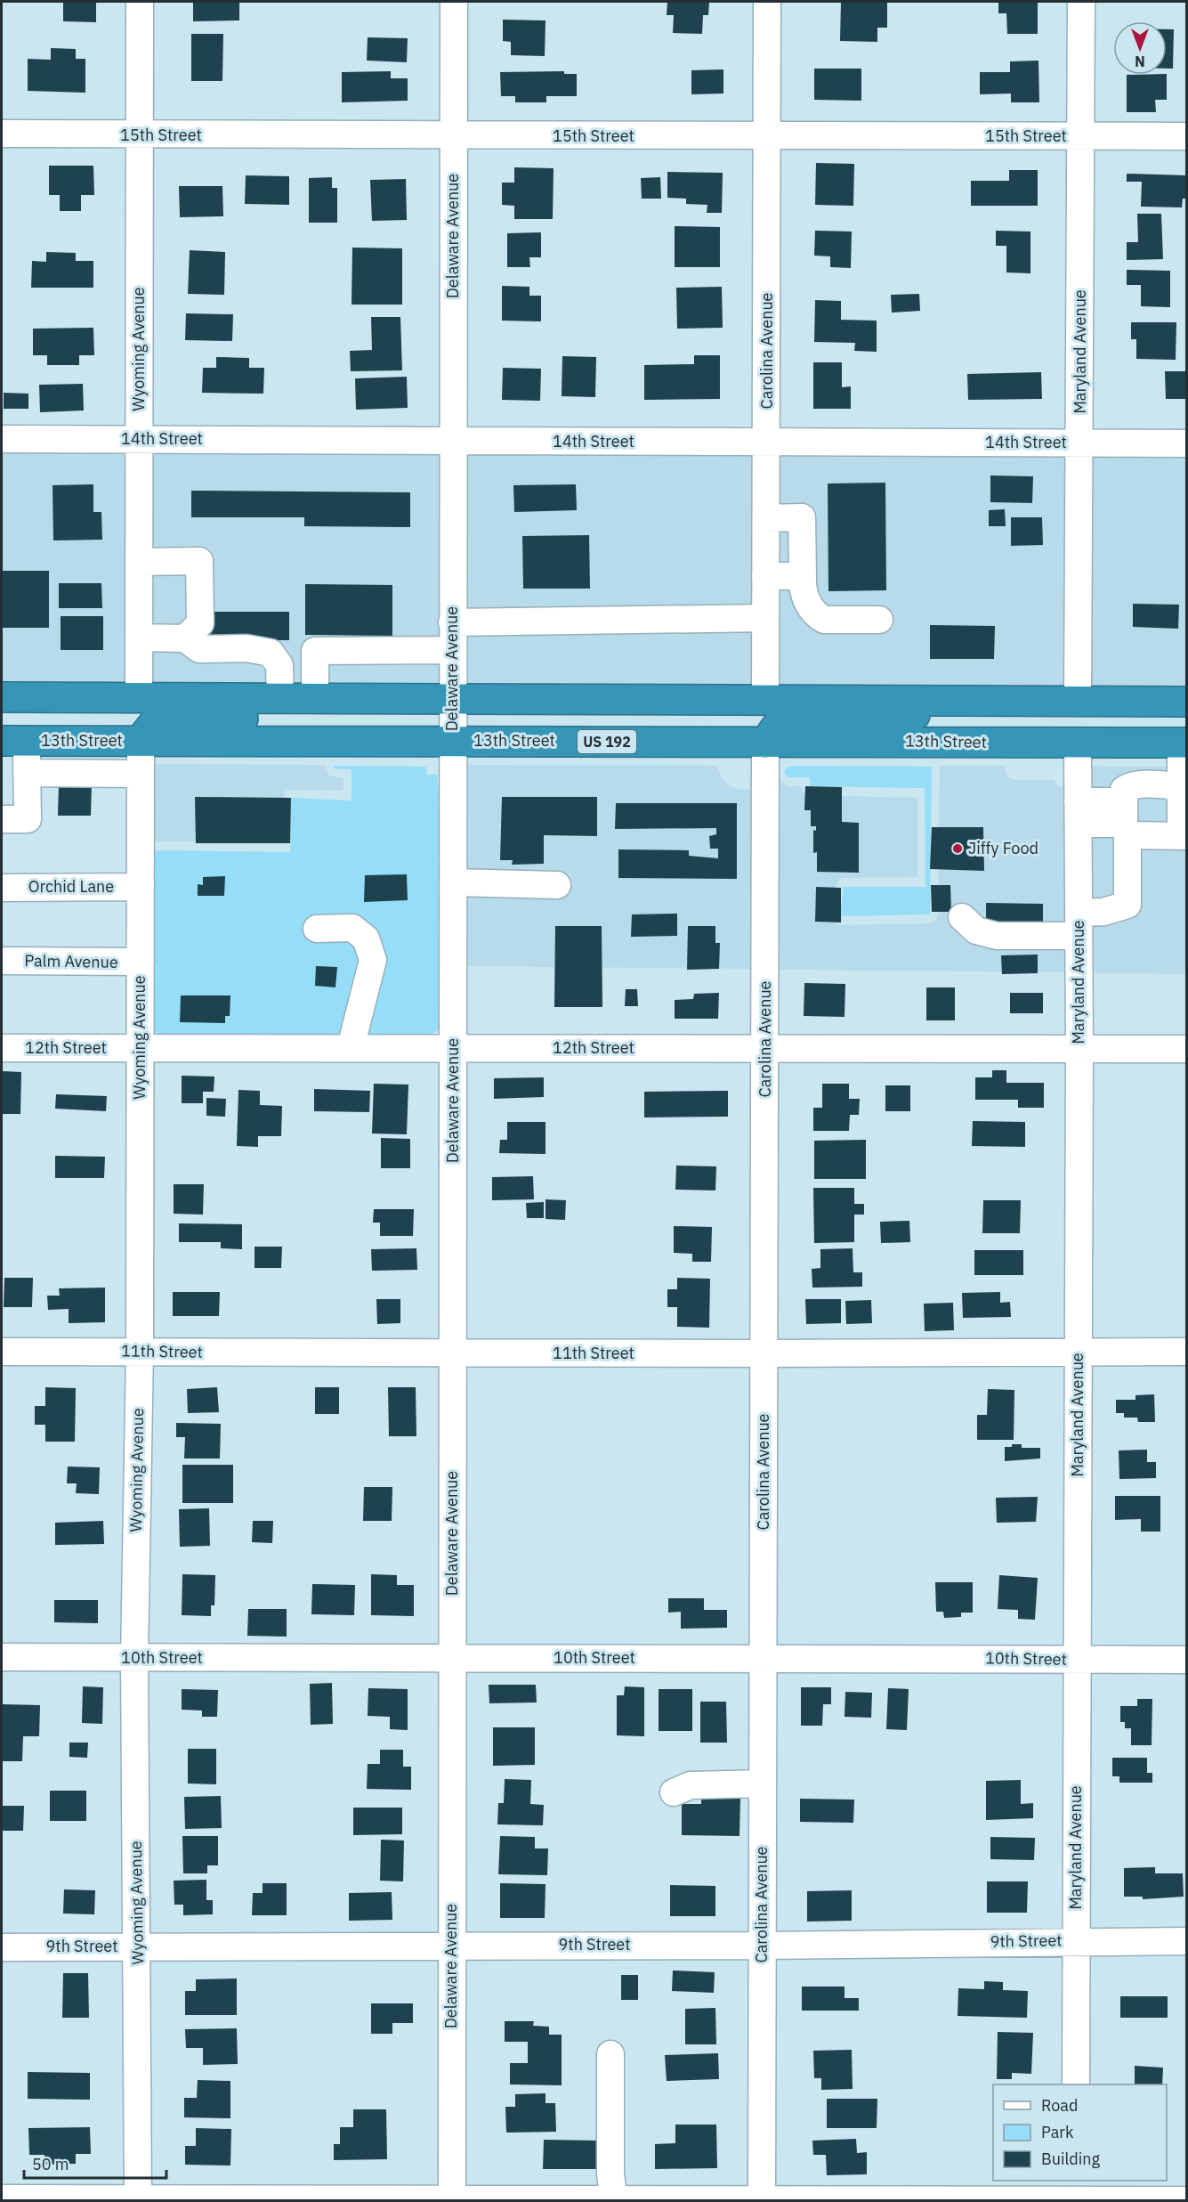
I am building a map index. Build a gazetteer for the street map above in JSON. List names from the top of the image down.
{
  "streets": {
    "highway": ["13th Street", "US 192"],
    "street": [
      "15th Street",
      "Delaware Avenue",
      "Wyoming Avenue",
      "Carolina Avenue",
      "Maryland Avenue",
      "14th Street",
      "Orchid Lane",
      "Palm Avenue",
      "12th Street",
      "11th Street",
      "10th Street",
      "9th Street"
    ]
  },
  "crossings": [
    ["15th Street", "Delaware Avenue"],
    ["15th Street", "Wyoming Avenue"],
    ["15th Street", "Carolina Avenue"],
    ["15th Street", "Maryland Avenue"],
    ["Delaware Avenue", "14th Street"],
    ["Delaware Avenue", "13th Street"],
    ["Delaware Avenue", "12th Street"],
    ["Delaware Avenue", "11th Street"],
    ["Delaware Avenue", "10th Street"],
    ["Delaware Avenue", "9th Street"],
    ["Wyoming Avenue", "14th Street"],
    ["Wyoming Avenue", "13th Street"],
    ["Wyoming Avenue", "Orchid Lane"],
    ["Wyoming Avenue", "Palm Avenue"],
    ["Wyoming Avenue", "12th Street"],
    ["Wyoming Avenue", "11th Street"],
    ["Wyoming Avenue", "10th Street"],
    ["Wyoming Avenue", "9th Street"],
    ["Carolina Avenue", "14th Street"],
    ["Carolina Avenue", "13th Street"],
    ["Carolina Avenue", "12th Street"],
    ["Carolina Avenue", "11th Street"],
    ["Carolina Avenue", "10th Street"],
    ["Carolina Avenue", "9th Street"],
    ["Maryland Avenue", "14th Street"],
    ["Maryland Avenue", "13th Street"],
    ["Maryland Avenue", "12th Street"],
    ["Maryland Avenue", "11th Street"],
    ["Maryland Avenue", "10th Street"],
    ["Maryland Avenue", "9th Street"]
  ],
  "places": ["Jiffy Food"],
  "legend": ["Road", "Park", "Building"],
  "scale_bar": "50 m",
  "north": "bottom"
}
